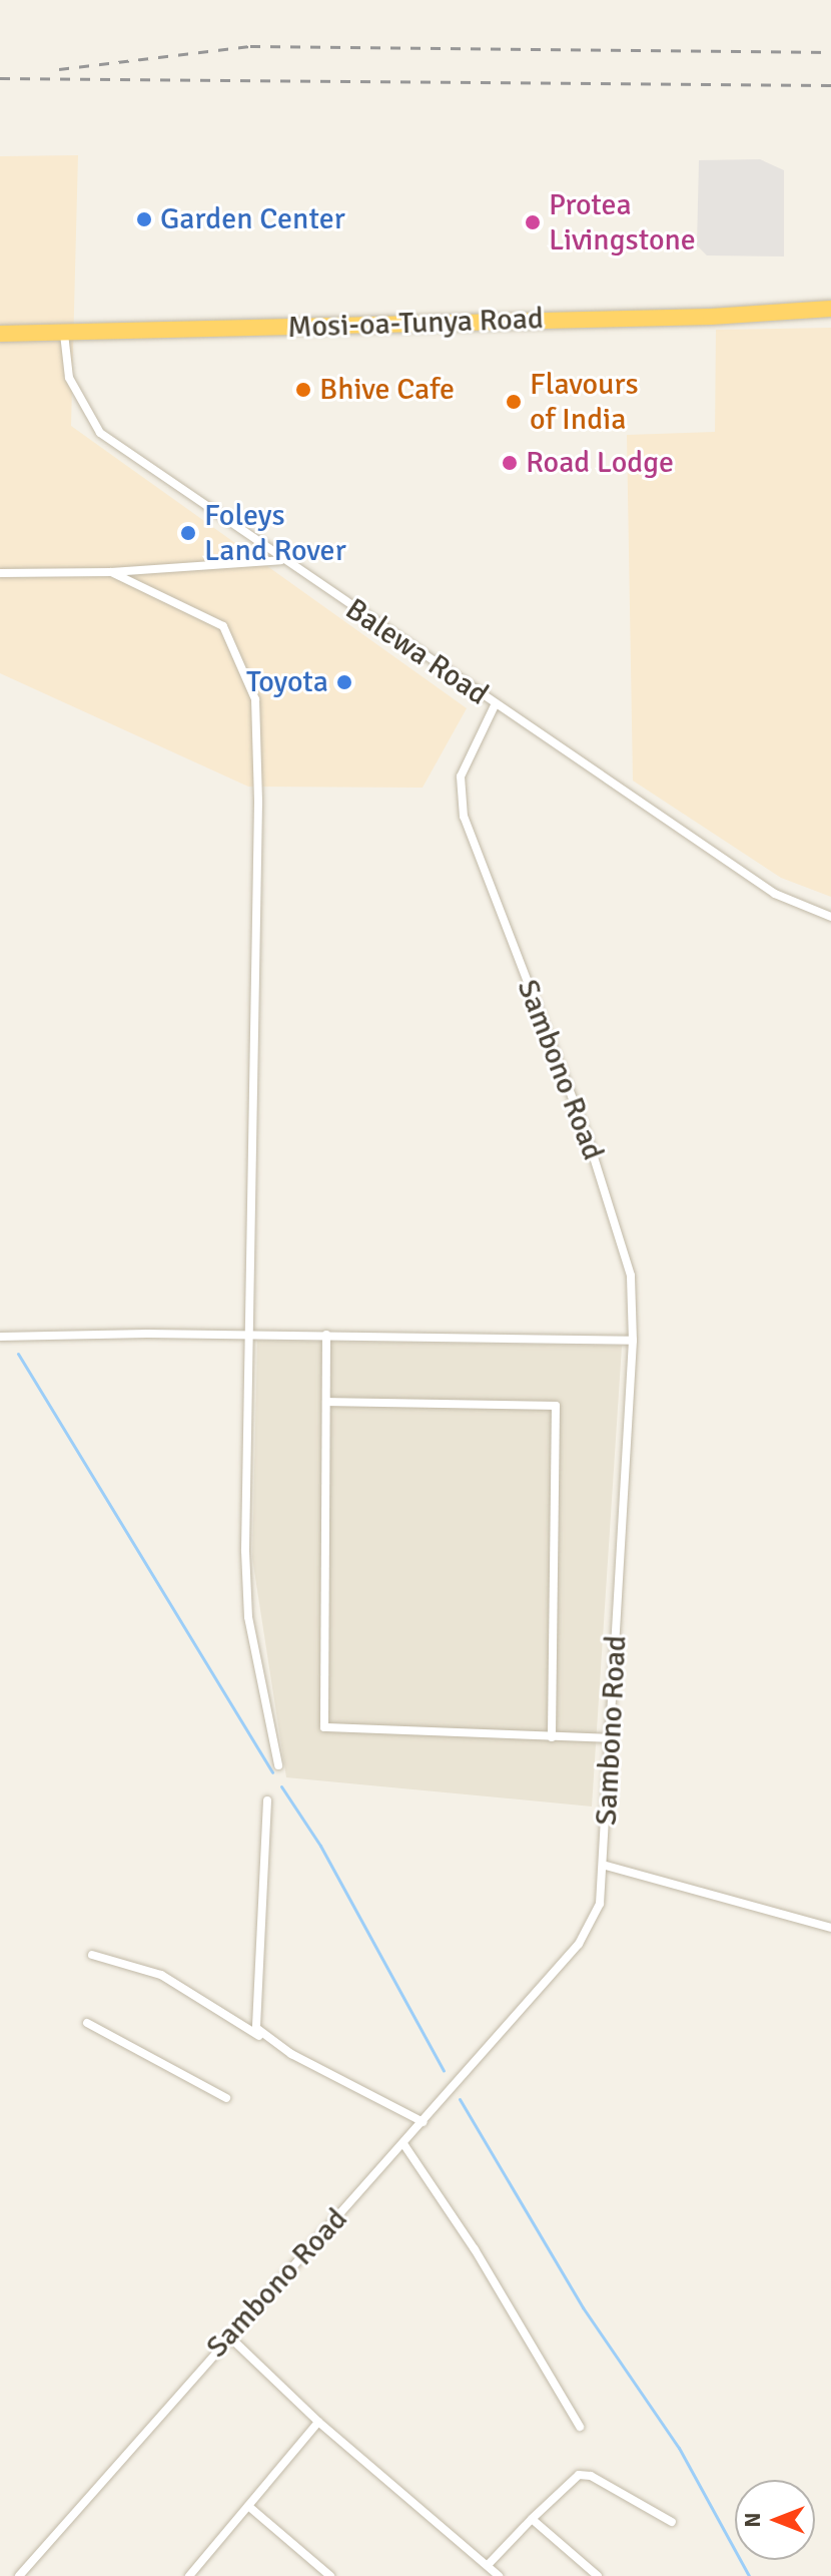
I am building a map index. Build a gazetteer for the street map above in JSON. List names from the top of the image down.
{
  "streets": {
    "highway": ["Mosi-oa-Tunya Road"],
    "street": ["Balewa Road", "Sambono Road"]
  },
  "crossings": [
    ["Mosi-oa-Tunya Road", "Balewa Road"],
    ["Balewa Road", "Sambono Road"]
  ],
  "places": [
    "Garden Center",
    "Protea Livingstone",
    "Bhive Cafe",
    "Flavours of India",
    "Road Lodge",
    "Foleys Land Rover",
    "Toyota"
  ],
  "north": "left"
}
